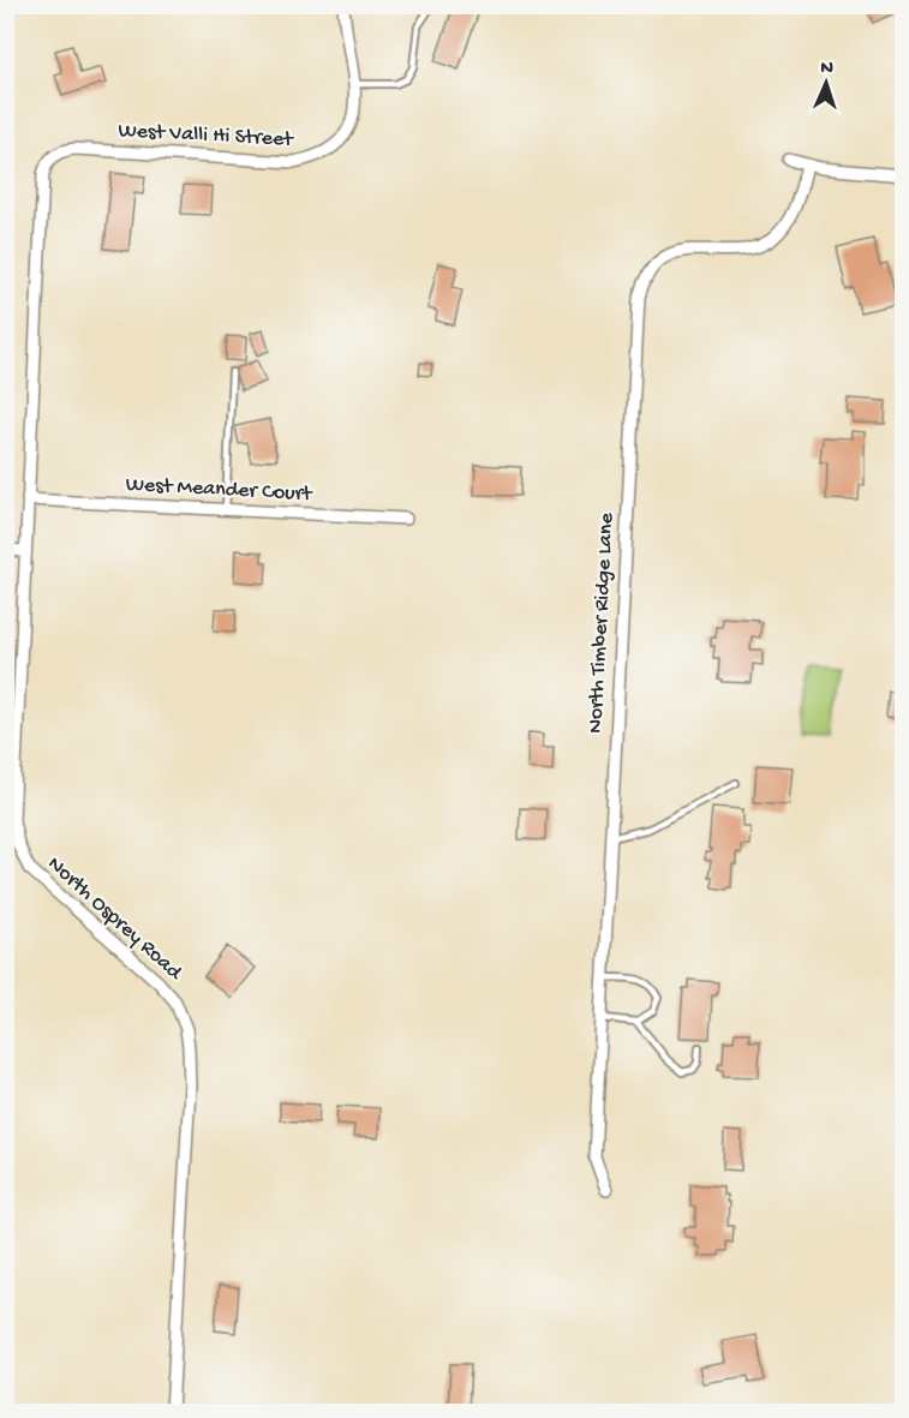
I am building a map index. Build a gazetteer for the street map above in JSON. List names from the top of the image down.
{
  "streets": {
    "street": [
      "West Valli Hi Street",
      "West Meander Court",
      "North Timber Ridge Lane",
      "North Osprey Road"
    ]
  },
  "crossings": [
    ["West Valli Hi Street", "North Osprey Road"],
    ["West Meander Court", "North Osprey Road"]
  ],
  "north": "top"
}
